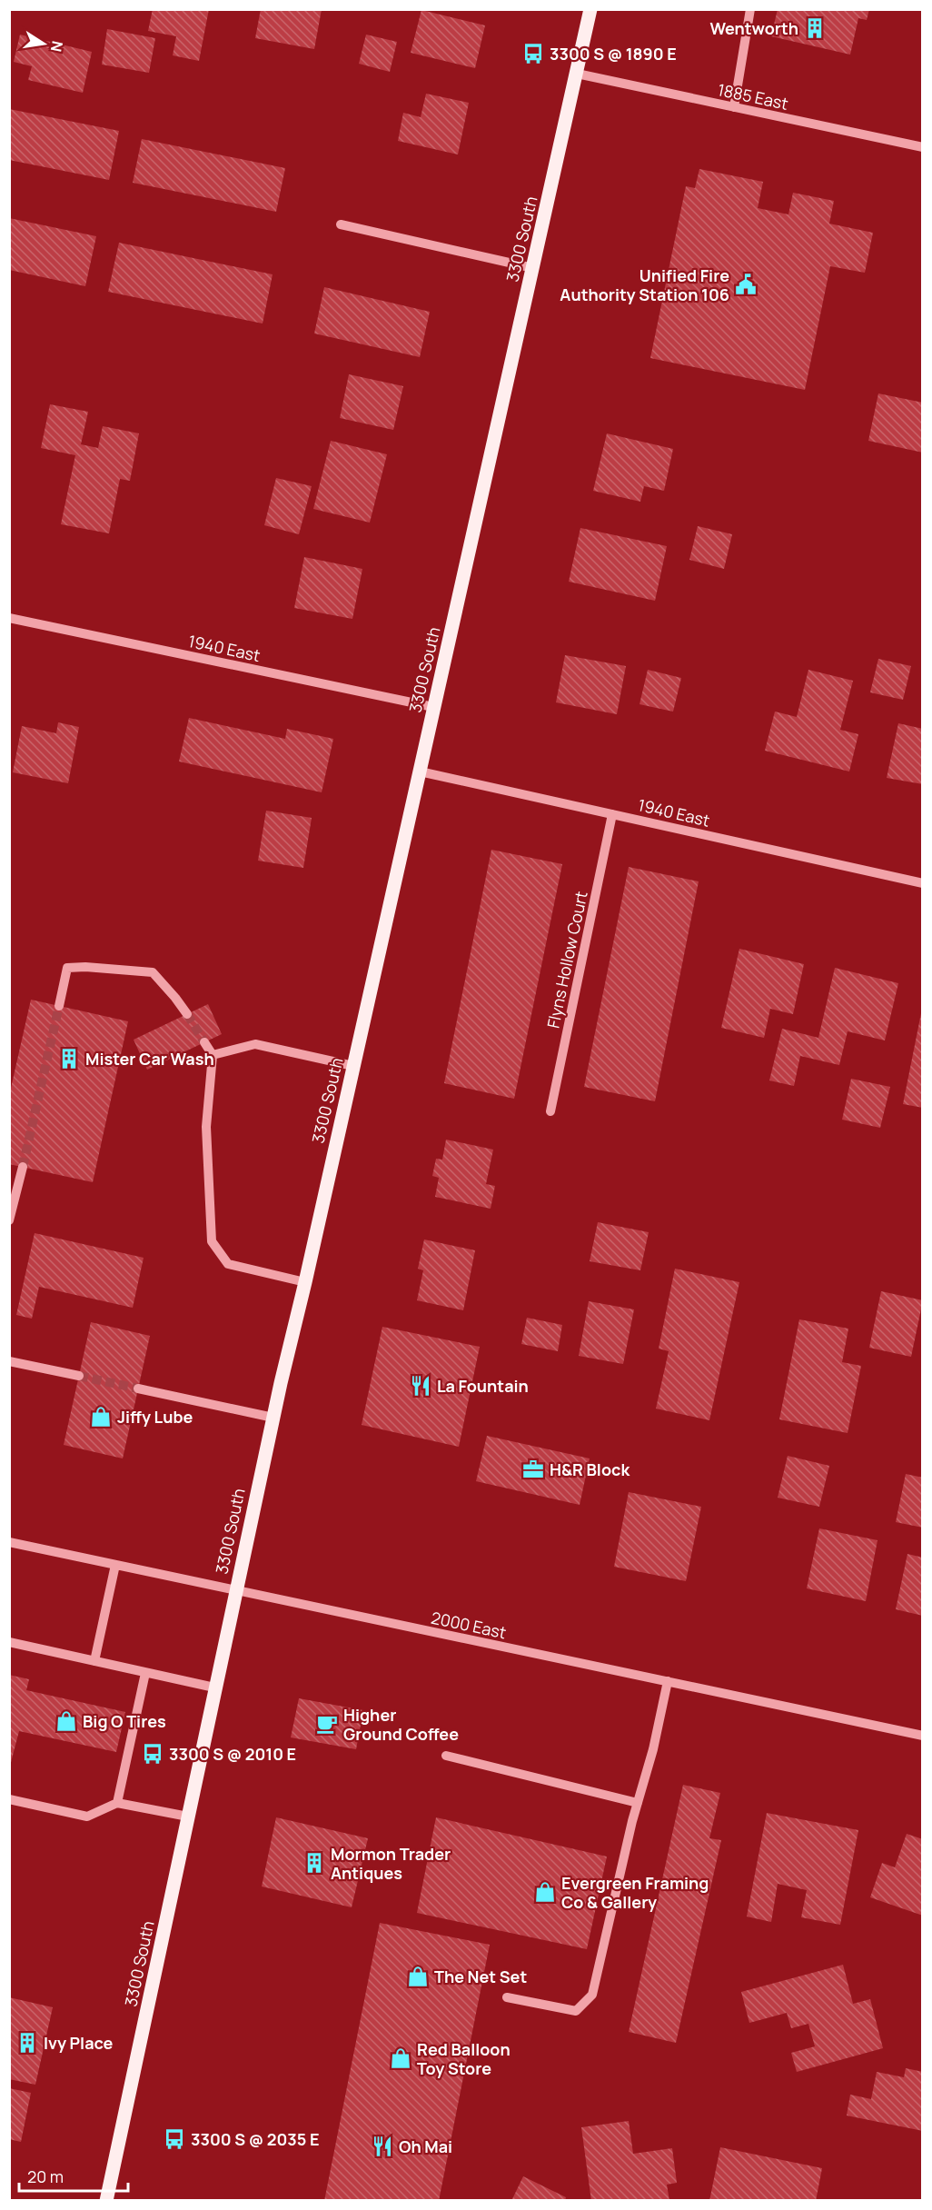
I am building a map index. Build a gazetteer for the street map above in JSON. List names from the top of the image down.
{
  "streets": {
    "main road": ["3300 South"],
    "street": [
      "1885 East",
      "1940 East",
      "Flyns Hollow Court",
      "2000 East"
    ]
  },
  "crossings": [
    ["1885 East", "3300 South"],
    ["3300 South", "1940 East"],
    ["3300 South", "2000 East"],
    ["1940 East", "Flyns Hollow Court"]
  ],
  "places": {
    "building": [
      "Wentworth",
      "Mister Car Wash",
      "Mormon Trader Antiques",
      "Ivy Place"
    ],
    "bus stop": ["3300 S @ 1890 E", "3300 S @ 2010 E", "3300 S @ 2035 E"],
    "public building": ["Unified Fire Authority Station 106"],
    "restaurant": ["La Fountain", "Oh Mai"],
    "shop": [
      "Jiffy Lube",
      "Big O Tires",
      "Evergreen Framing Co & Gallery",
      "The Net Set",
      "Red Balloon Toy Store"
    ],
    "office": ["H&R Block"],
    "cafe": ["Higher Ground Coffee"]
  },
  "scale_bar": "20 m",
  "north": "right"
}
